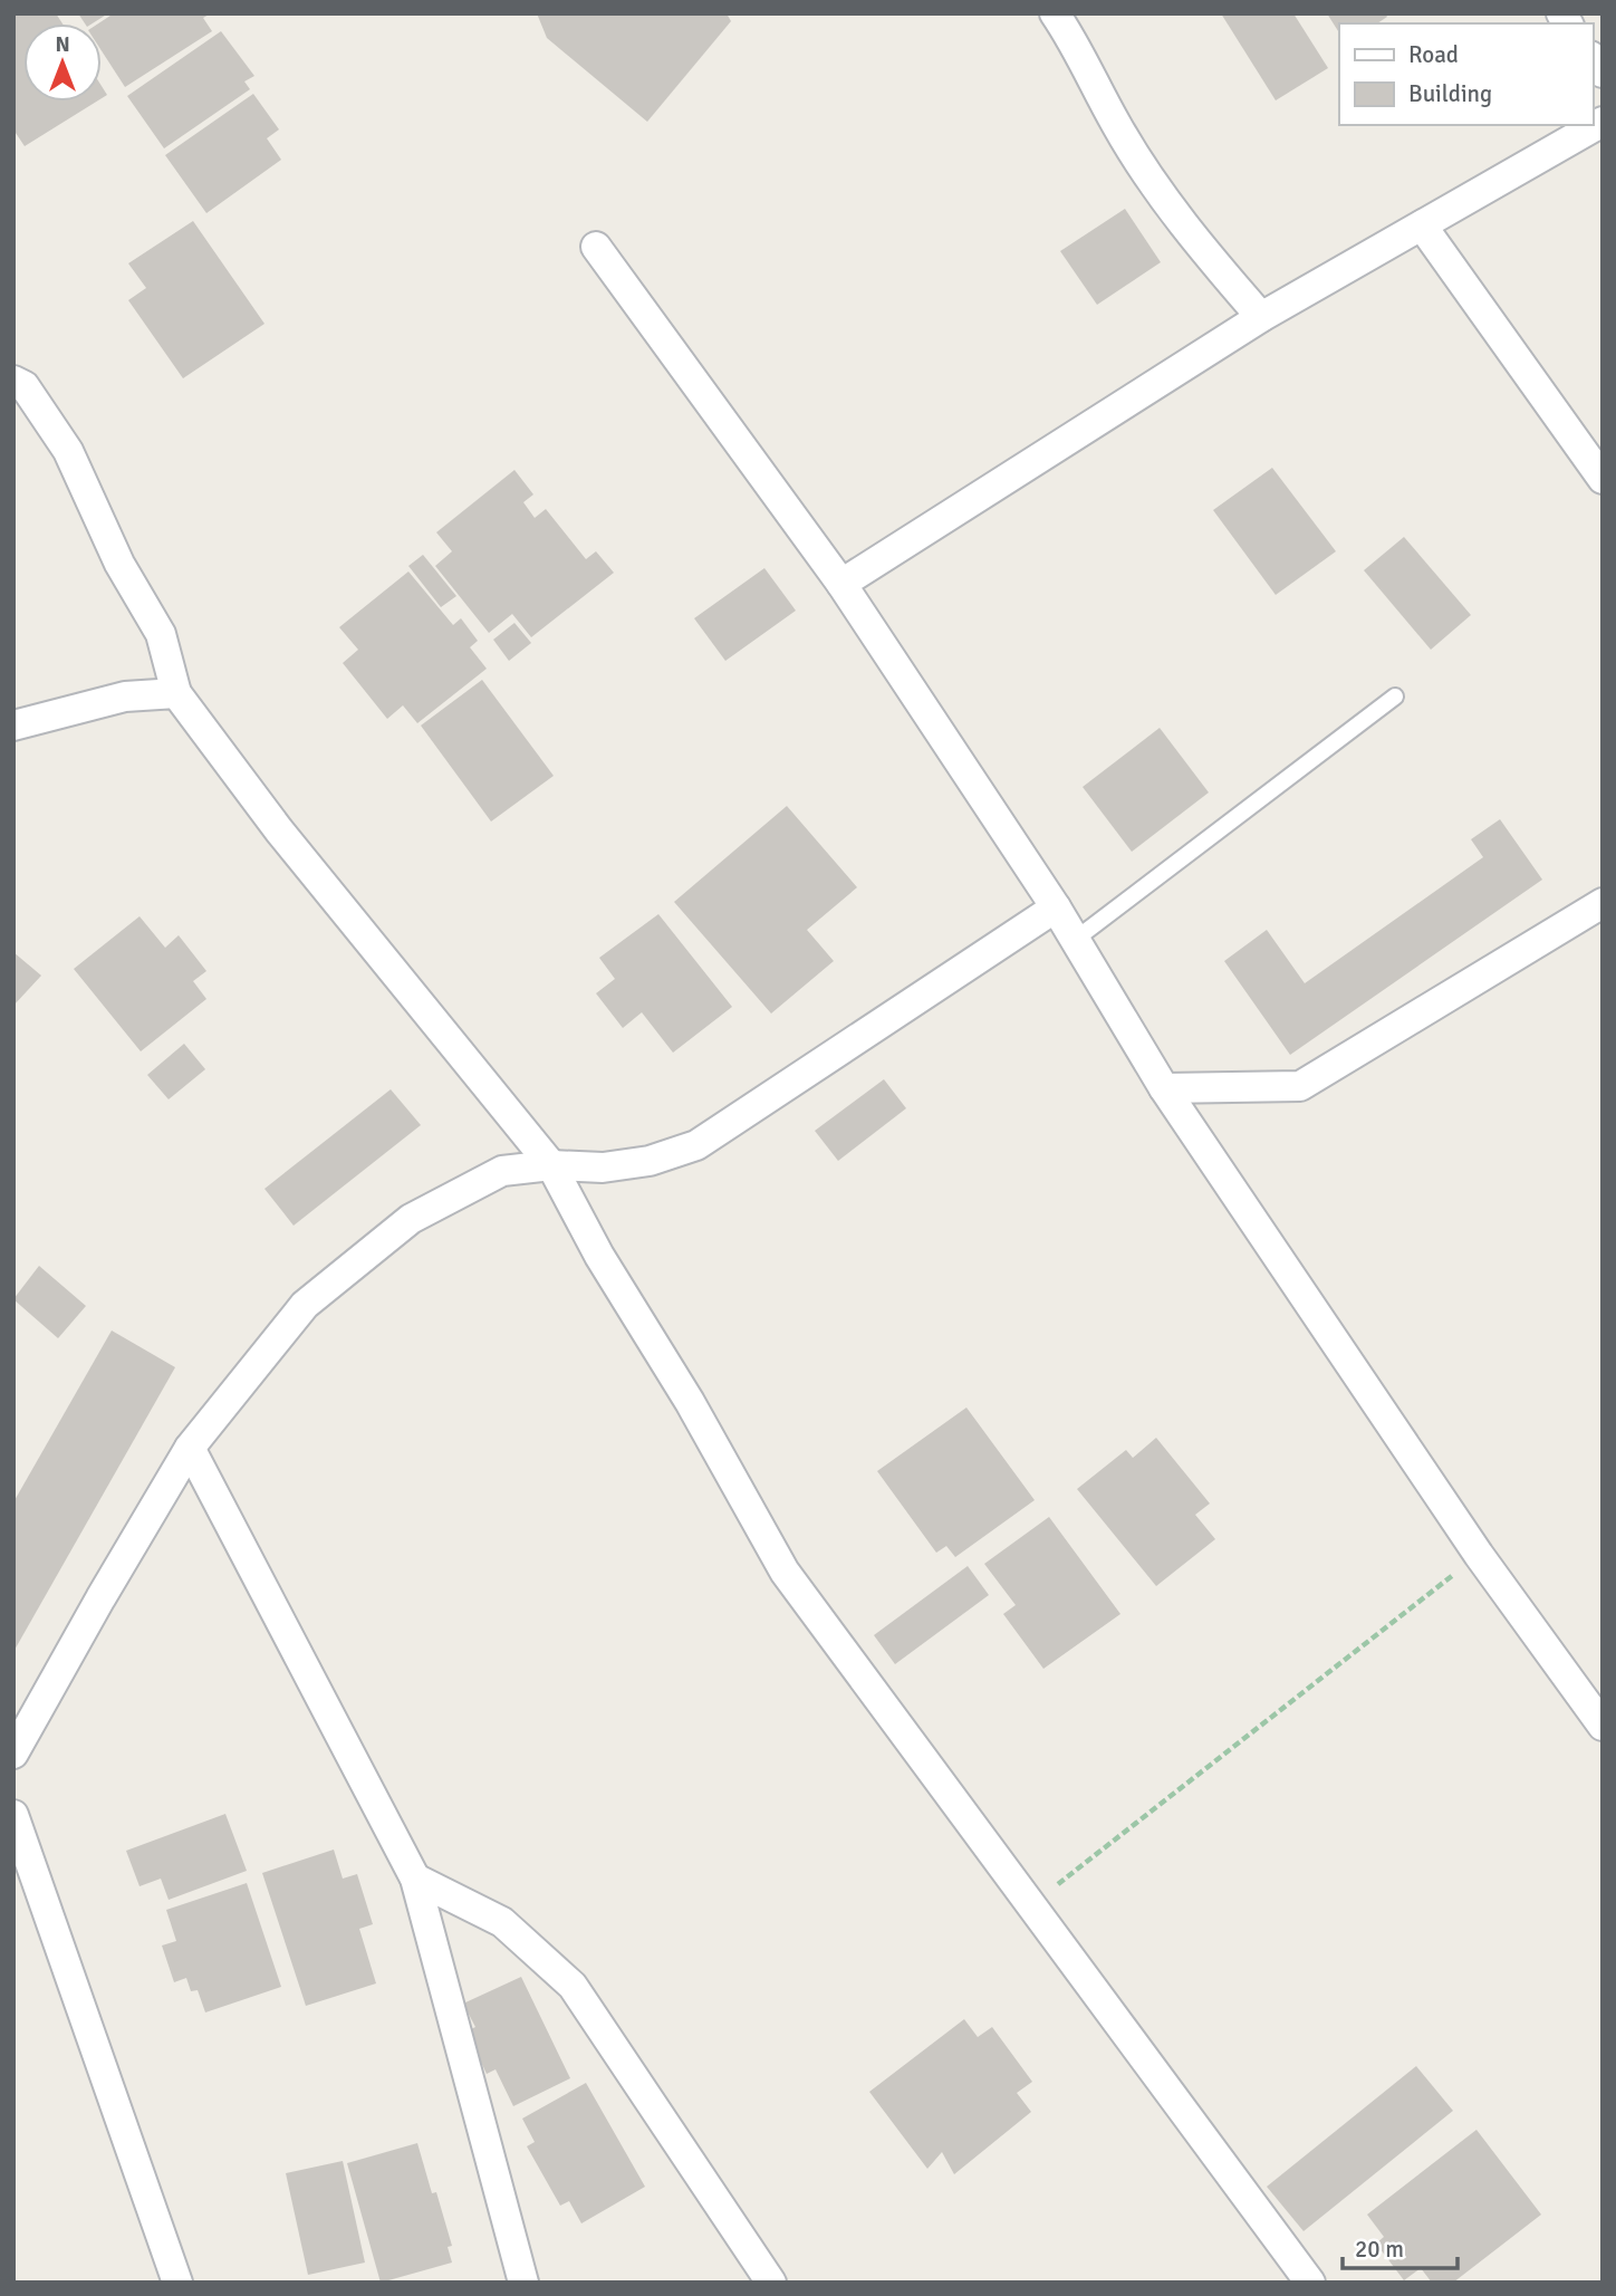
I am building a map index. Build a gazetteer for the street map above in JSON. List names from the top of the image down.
{
  "legend": ["Road", "Building"],
  "scale_bar": "20 m",
  "north": "top"
}
